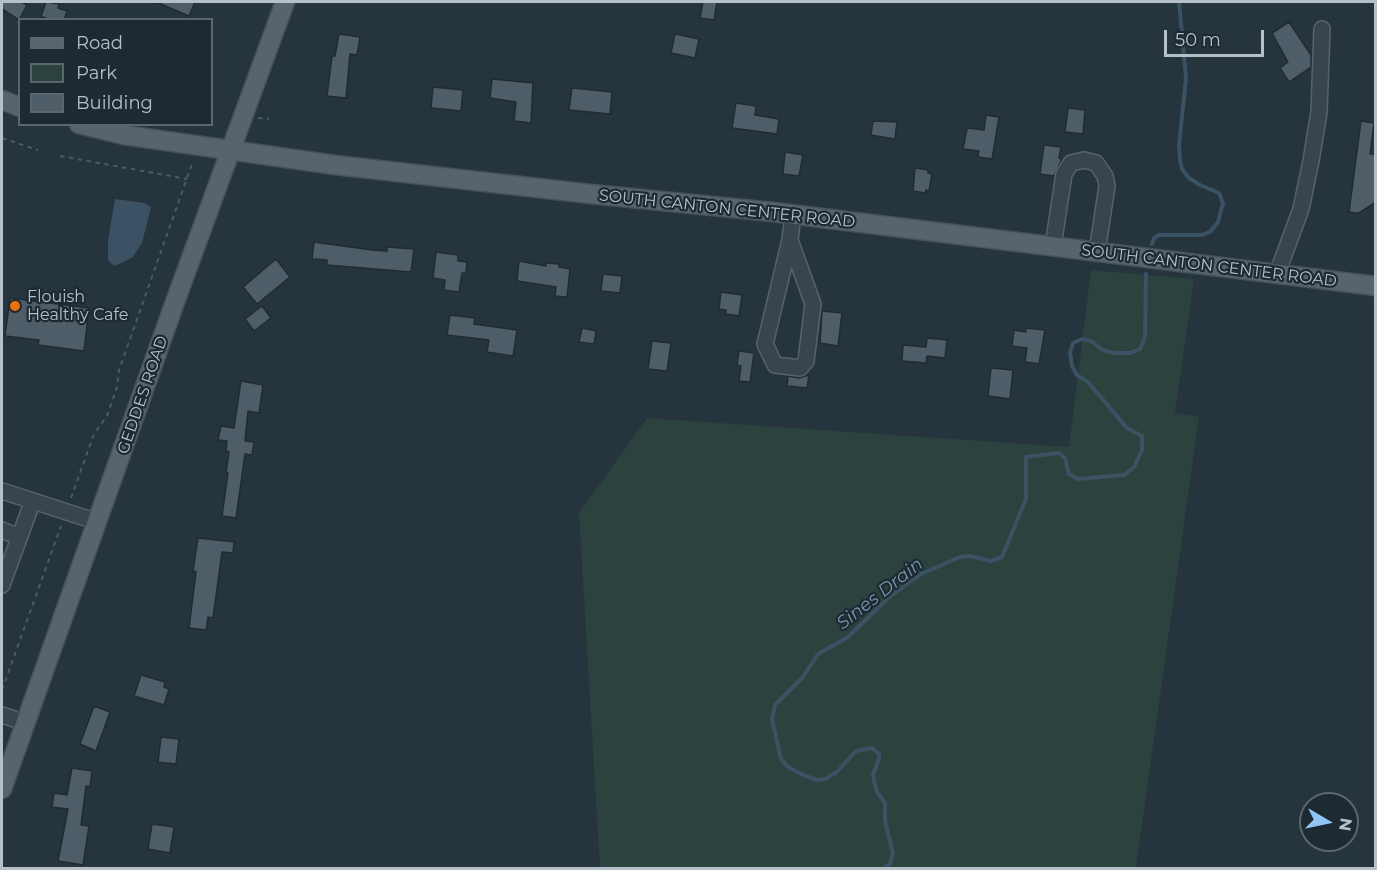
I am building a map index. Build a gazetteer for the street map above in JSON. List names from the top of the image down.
{
  "streets": {
    "main road": ["SOUTH CANTON CENTER ROAD", "GEDDES ROAD"]
  },
  "crossings": [
    ["SOUTH CANTON CENTER ROAD", "GEDDES ROAD"]
  ],
  "water": ["Sines Drain"],
  "places": ["Flouish Healthy Cafe"],
  "legend": ["Road", "Park", "Building"],
  "scale_bar": "50 m",
  "north": "right"
}
